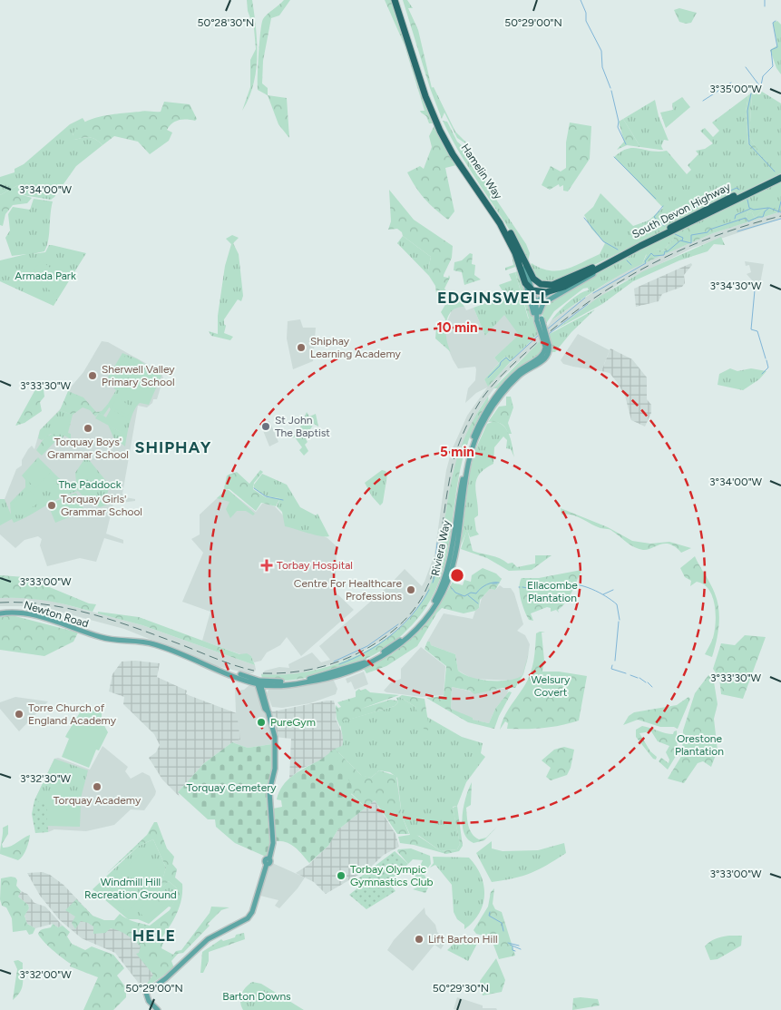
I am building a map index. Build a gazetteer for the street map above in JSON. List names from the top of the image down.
{
  "streets": {
    "highway": ["Hamelin Way", "South Devon Highway"],
    "main road": ["Riviera Way", "Newton Road"]
  },
  "crossings": [
    ["Hamelin Way", "South Devon Highway"]
  ],
  "districts": ["EDGINSWELL", "SHIPHAY", "HELE"],
  "parks": [
    "Armada Park",
    "The Paddock",
    "Ellacombe Plantation",
    "Welsury Covert",
    "Orestone Plantation",
    "Torquay Cemetery",
    "Windmill Hill Recreation Ground",
    "Barton Downs"
  ],
  "places": {
    "other": [
      "Shiphay Learning Academy",
      "Sherwell Valley Primary School",
      "St John The Baptist",
      "Torquay Boys' Grammar School",
      "Torquay Girls' Grammar School",
      "Centre For Healthcare Professions",
      "Torre Church of England Academy",
      "PureGym",
      "Torquay Academy",
      "Torbay Olympic Gymnastics Club",
      "Lift Barton Hill"
    ],
    "health": ["Torbay Hospital"]
  },
  "coordinates": [
    "50°28'30\"N",
    "50°29'00\"N",
    "3°35'00\"W",
    "3°34'00\"W",
    "3°34'30\"W",
    "3°33'30\"W",
    "3°33'00\"W",
    "3°32'30\"W",
    "3°32'00\"W",
    "50°29'30\"N"
  ],
  "rings": ["10 min", "5 min"]
}
